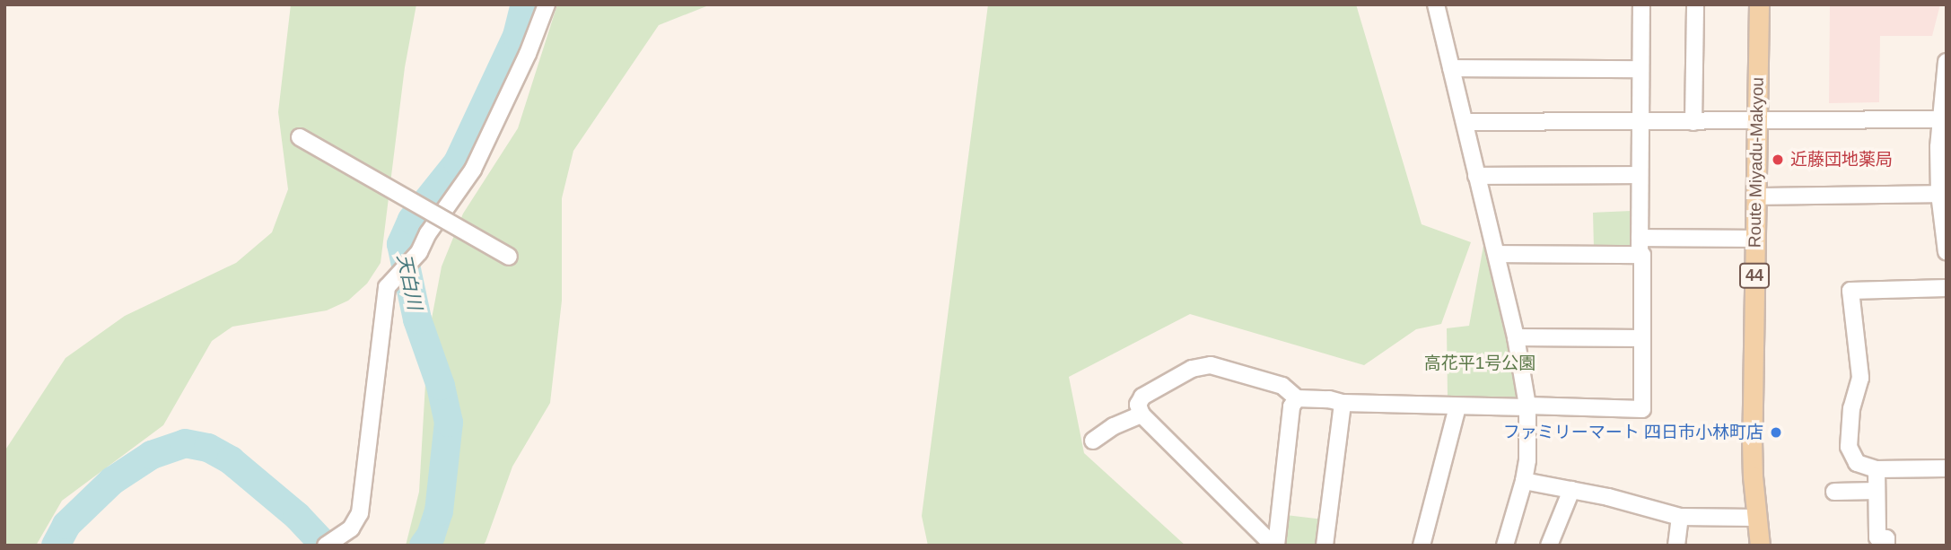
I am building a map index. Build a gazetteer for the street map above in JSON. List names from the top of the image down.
{
  "streets": {
    "main road": ["Route Miyadu-Makyou", "44"]
  },
  "water": ["天白川"],
  "parks": ["高花平1号公園"],
  "places": ["近藤団地薬局", "ファミリーマート 四日市小林町店"]
}
